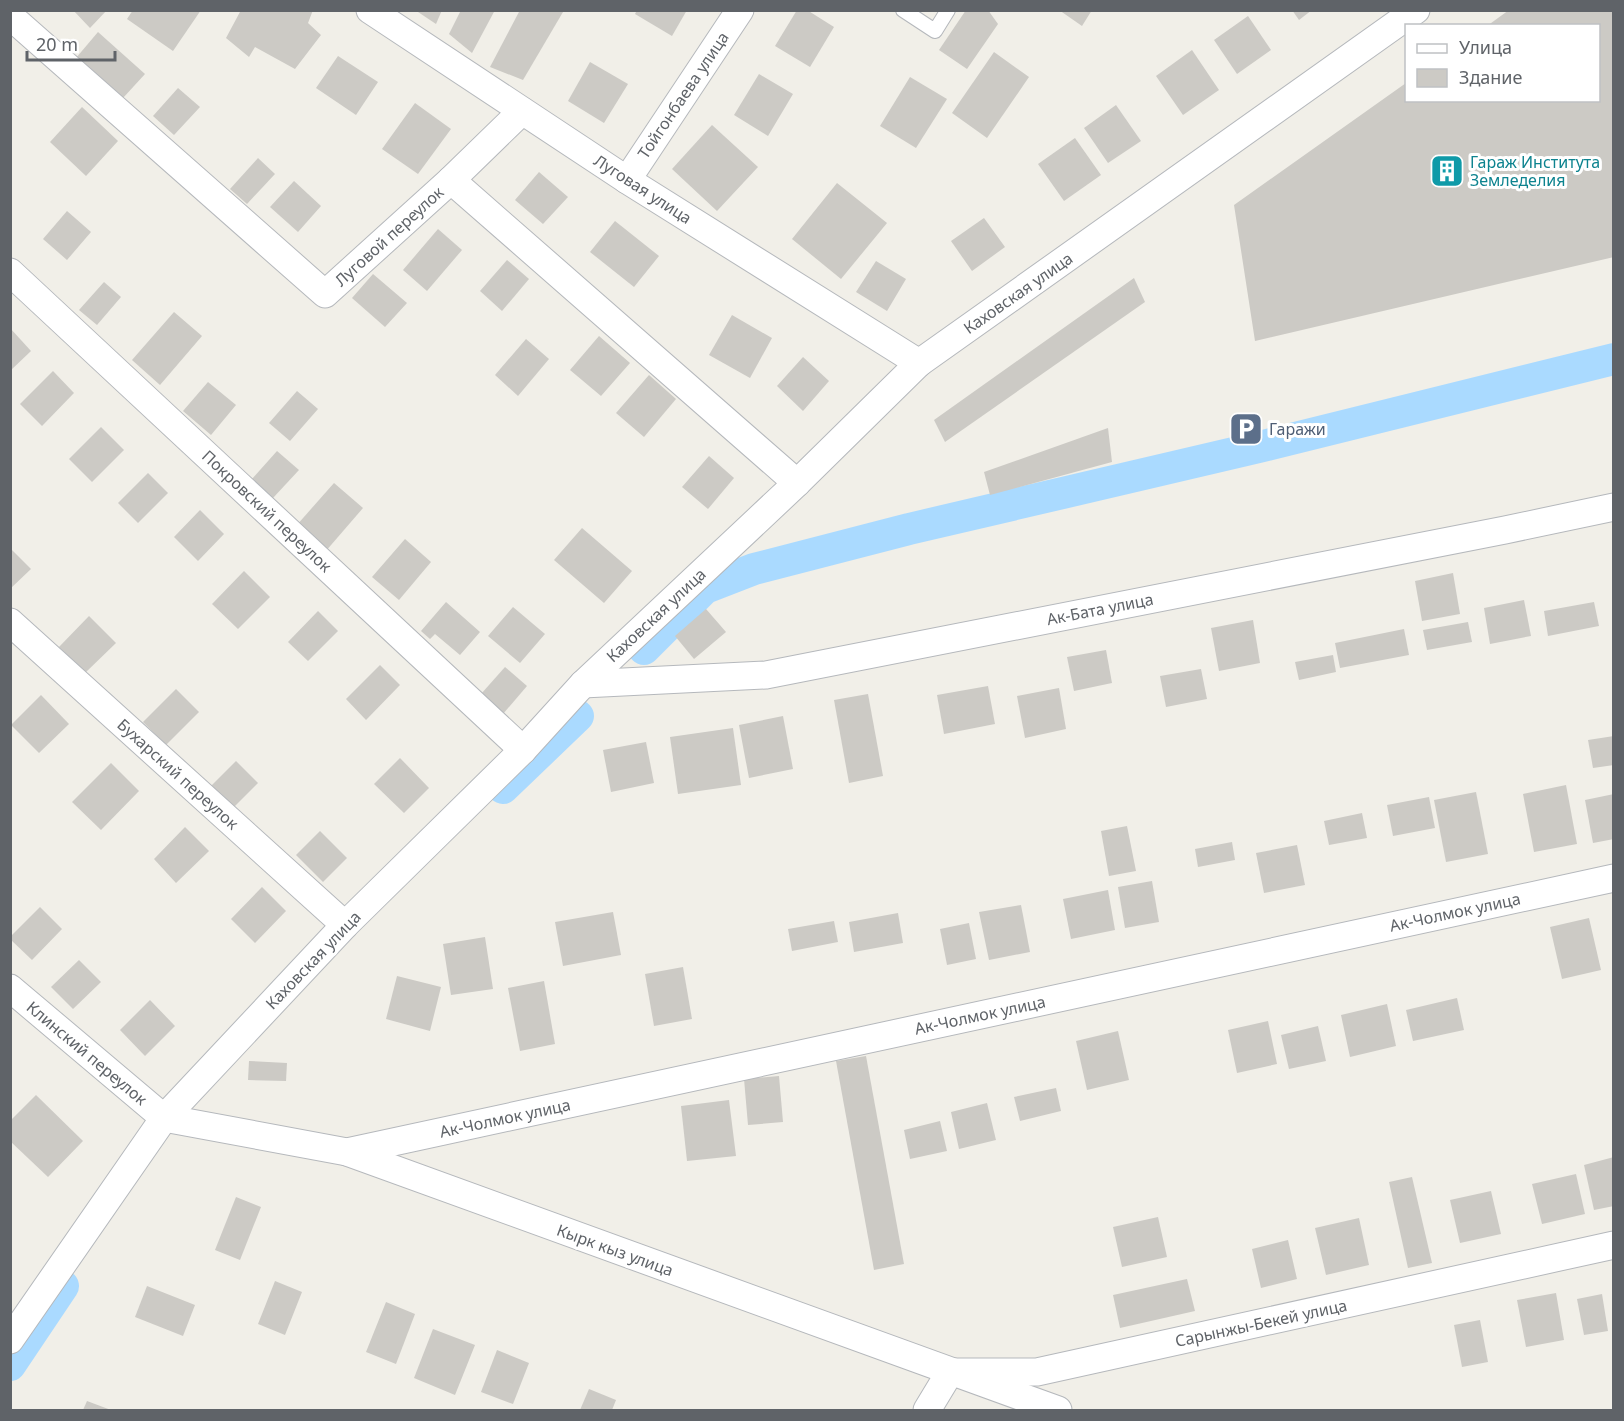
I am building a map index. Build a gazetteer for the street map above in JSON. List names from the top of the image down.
{
  "streets": {
    "street": [
      "Тойгонбаева улица",
      "Луговая улица",
      "Луговой переулок",
      "Каховская улица",
      "Покровский переулок",
      "Ак-Бата улица",
      "Бухарский переулок",
      "Ак-Чолмок улица",
      "Клинский переулок",
      "Кырк кыз улица",
      "Сарынжы-Бекей улица"
    ]
  },
  "crossings": [
    ["Тойгонбаева улица", "Луговая улица"],
    ["Луговая улица", "Каховская улица"],
    ["Луговой переулок", "Каховская улица"],
    ["Каховская улица", "Покровский переулок"],
    ["Каховская улица", "Ак-Бата улица"],
    ["Каховская улица", "Бухарский переулок"],
    ["Каховская улица", "Клинский переулок"],
    ["Каховская улица", "Кырк кыз улица"],
    ["Ак-Чолмок улица", "Кырк кыз улица"],
    ["Клинский переулок", "Кырк кыз улица"],
    ["Кырк кыз улица", "Сарынжы-Бекей улица"]
  ],
  "places": {
    "building": ["Гараж Института Земледелия"],
    "parking": ["Гаражи"]
  },
  "legend": ["Улица", "Здание"],
  "scale_bar": "20 m"
}
